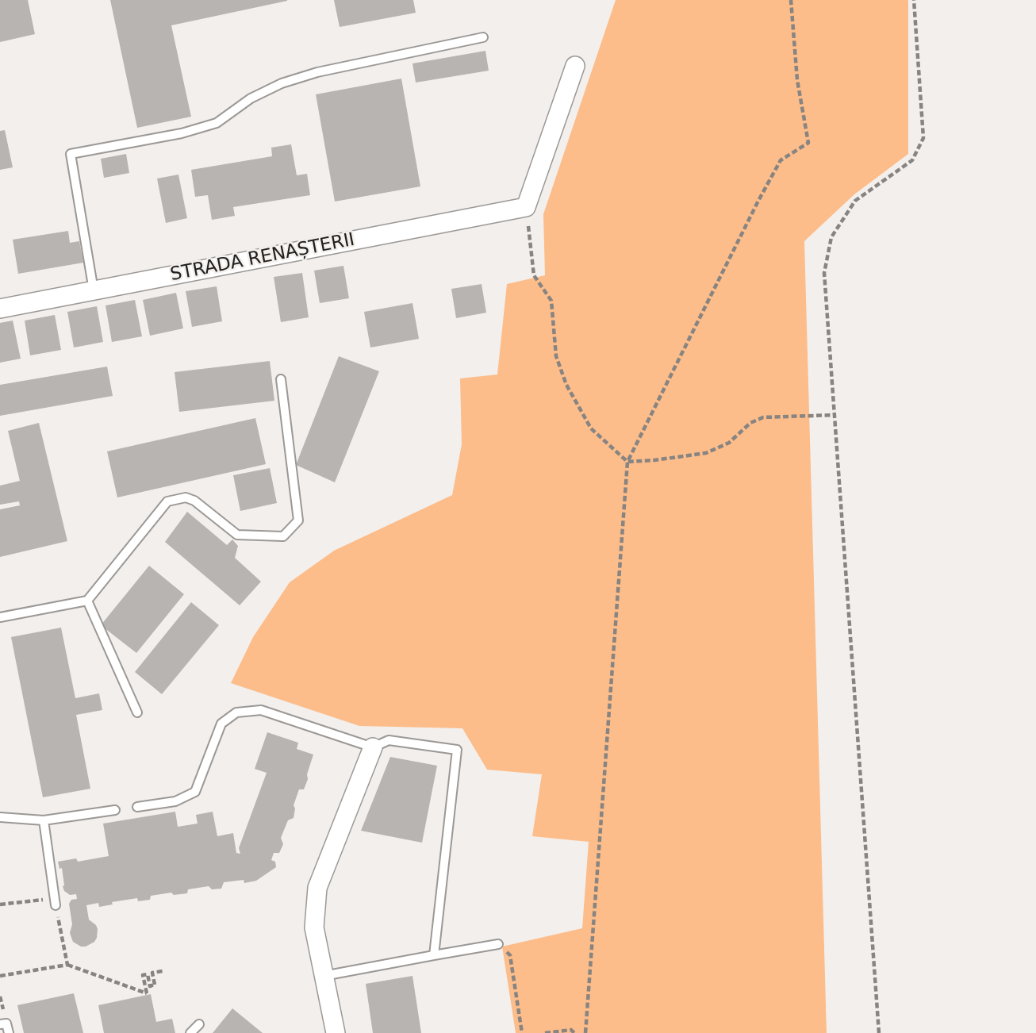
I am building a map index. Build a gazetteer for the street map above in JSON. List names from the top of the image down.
{
  "streets": {
    "street": ["STRADA RENAȘTERII"]
  }
}
